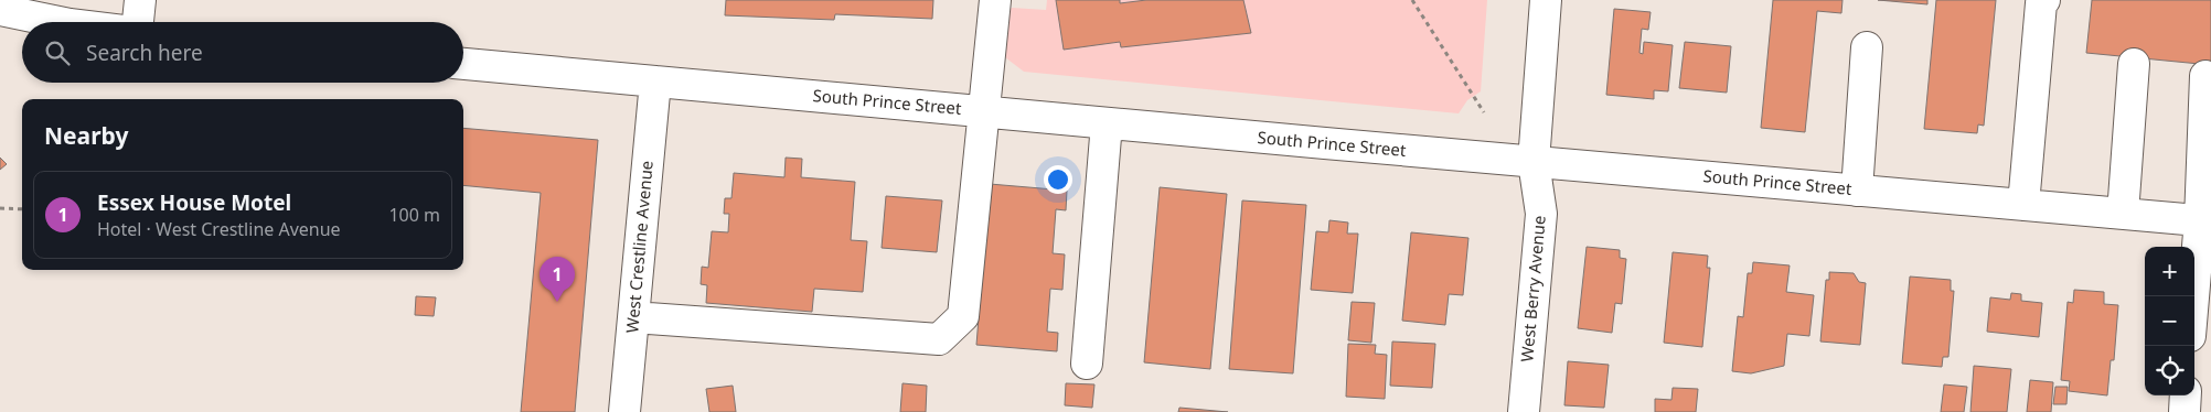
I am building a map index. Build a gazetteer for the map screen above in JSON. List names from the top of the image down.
{
  "streets": {
    "street": ["South Prince Street", "West Crestline Avenue", "West Berry Avenue"]
  },
  "crossings": [
    ["South Prince Street", "West Crestline Avenue"],
    ["South Prince Street", "West Berry Avenue"]
  ],
  "page": {
    "search": "Search here",
    "heading": "Nearby",
    "list": [
      {
        "mark": "1",
        "name": "Essex House Motel",
        "note": "Hotel · West Crestline Avenue",
        "value": "100 m"
      }
    ],
    "map_buttons": ["+", "−"],
    "pins": "1"
  }
}
